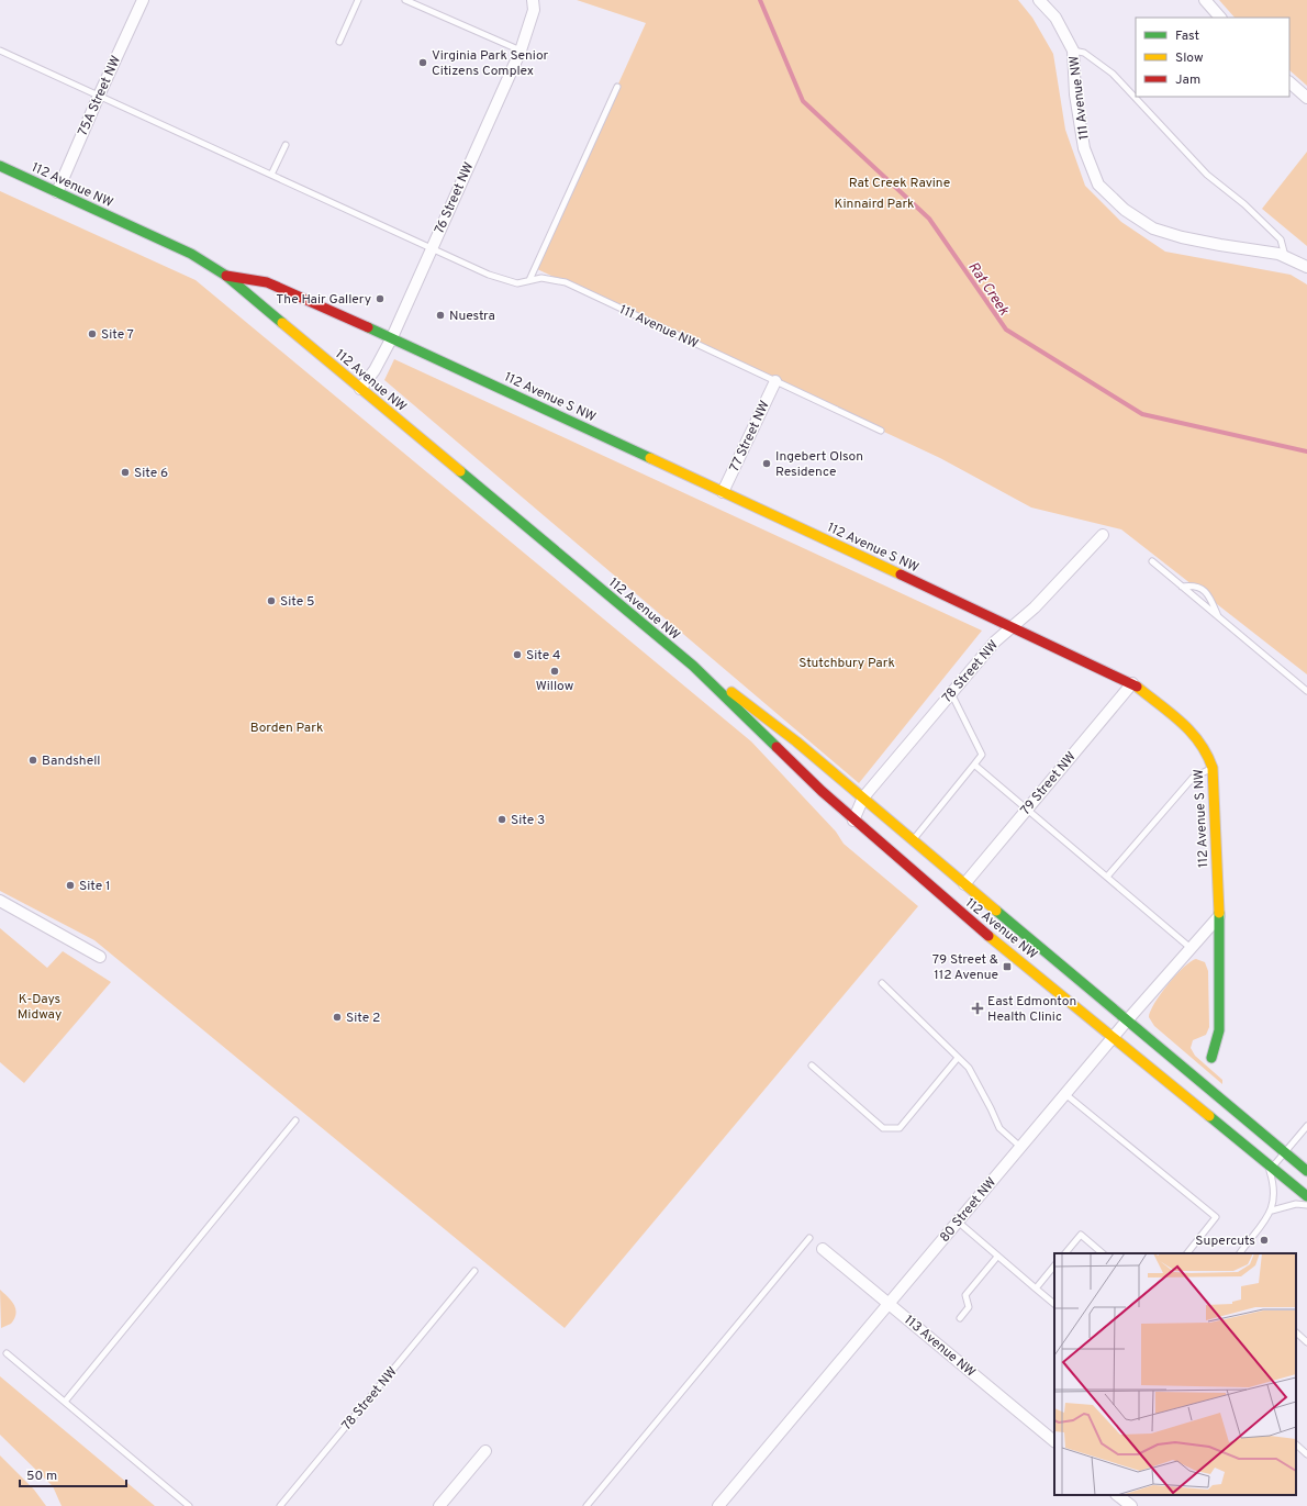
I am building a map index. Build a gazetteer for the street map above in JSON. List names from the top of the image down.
{
  "streets": {
    "main road": ["112 Avenue NW", "112 Avenue S NW"],
    "street": [
      "75A Street NW",
      "111 Avenue NW",
      "76 Street NW",
      "77 Street NW",
      "78 Street NW",
      "79 Street NW",
      "80 Street NW",
      "113 Avenue NW"
    ]
  },
  "crossings": [
    ["75A Street NW", "111 Avenue NW"],
    ["75A Street NW", "112 Avenue NW"],
    ["111 Avenue NW", "76 Street NW"],
    ["111 Avenue NW", "77 Street NW"],
    ["112 Avenue NW", "76 Street NW"],
    ["112 Avenue NW", "112 Avenue S NW"],
    ["112 Avenue NW", "78 Street NW"],
    ["112 Avenue NW", "79 Street NW"],
    ["112 Avenue NW", "80 Street NW"],
    ["76 Street NW", "112 Avenue S NW"],
    ["112 Avenue S NW", "77 Street NW"],
    ["112 Avenue S NW", "78 Street NW"],
    ["112 Avenue S NW", "79 Street NW"],
    ["112 Avenue S NW", "80 Street NW"],
    ["80 Street NW", "113 Avenue NW"]
  ],
  "water": ["Rat Creek"],
  "parks": [
    "Rat Creek Ravine",
    "Kinnaird Park",
    "Stutchbury Park",
    "Borden Park",
    "K-Days Midway"
  ],
  "places": {
    "other": [
      "Virginia Park Senior Citizens Complex",
      "The Hair Gallery",
      "Nuestra",
      "Site 7",
      "Ingebert Olson Residence",
      "Site 6",
      "Site 5",
      "Site 4",
      "Willow",
      "Bandshell",
      "Site 3",
      "Site 1",
      "Site 2",
      "Supercuts"
    ],
    "transit": ["79 Street & 112 Avenue"],
    "health": ["East Edmonton Health Clinic"]
  },
  "legend": ["Fast", "Slow", "Jam"],
  "scale_bar": "50 m"
}
